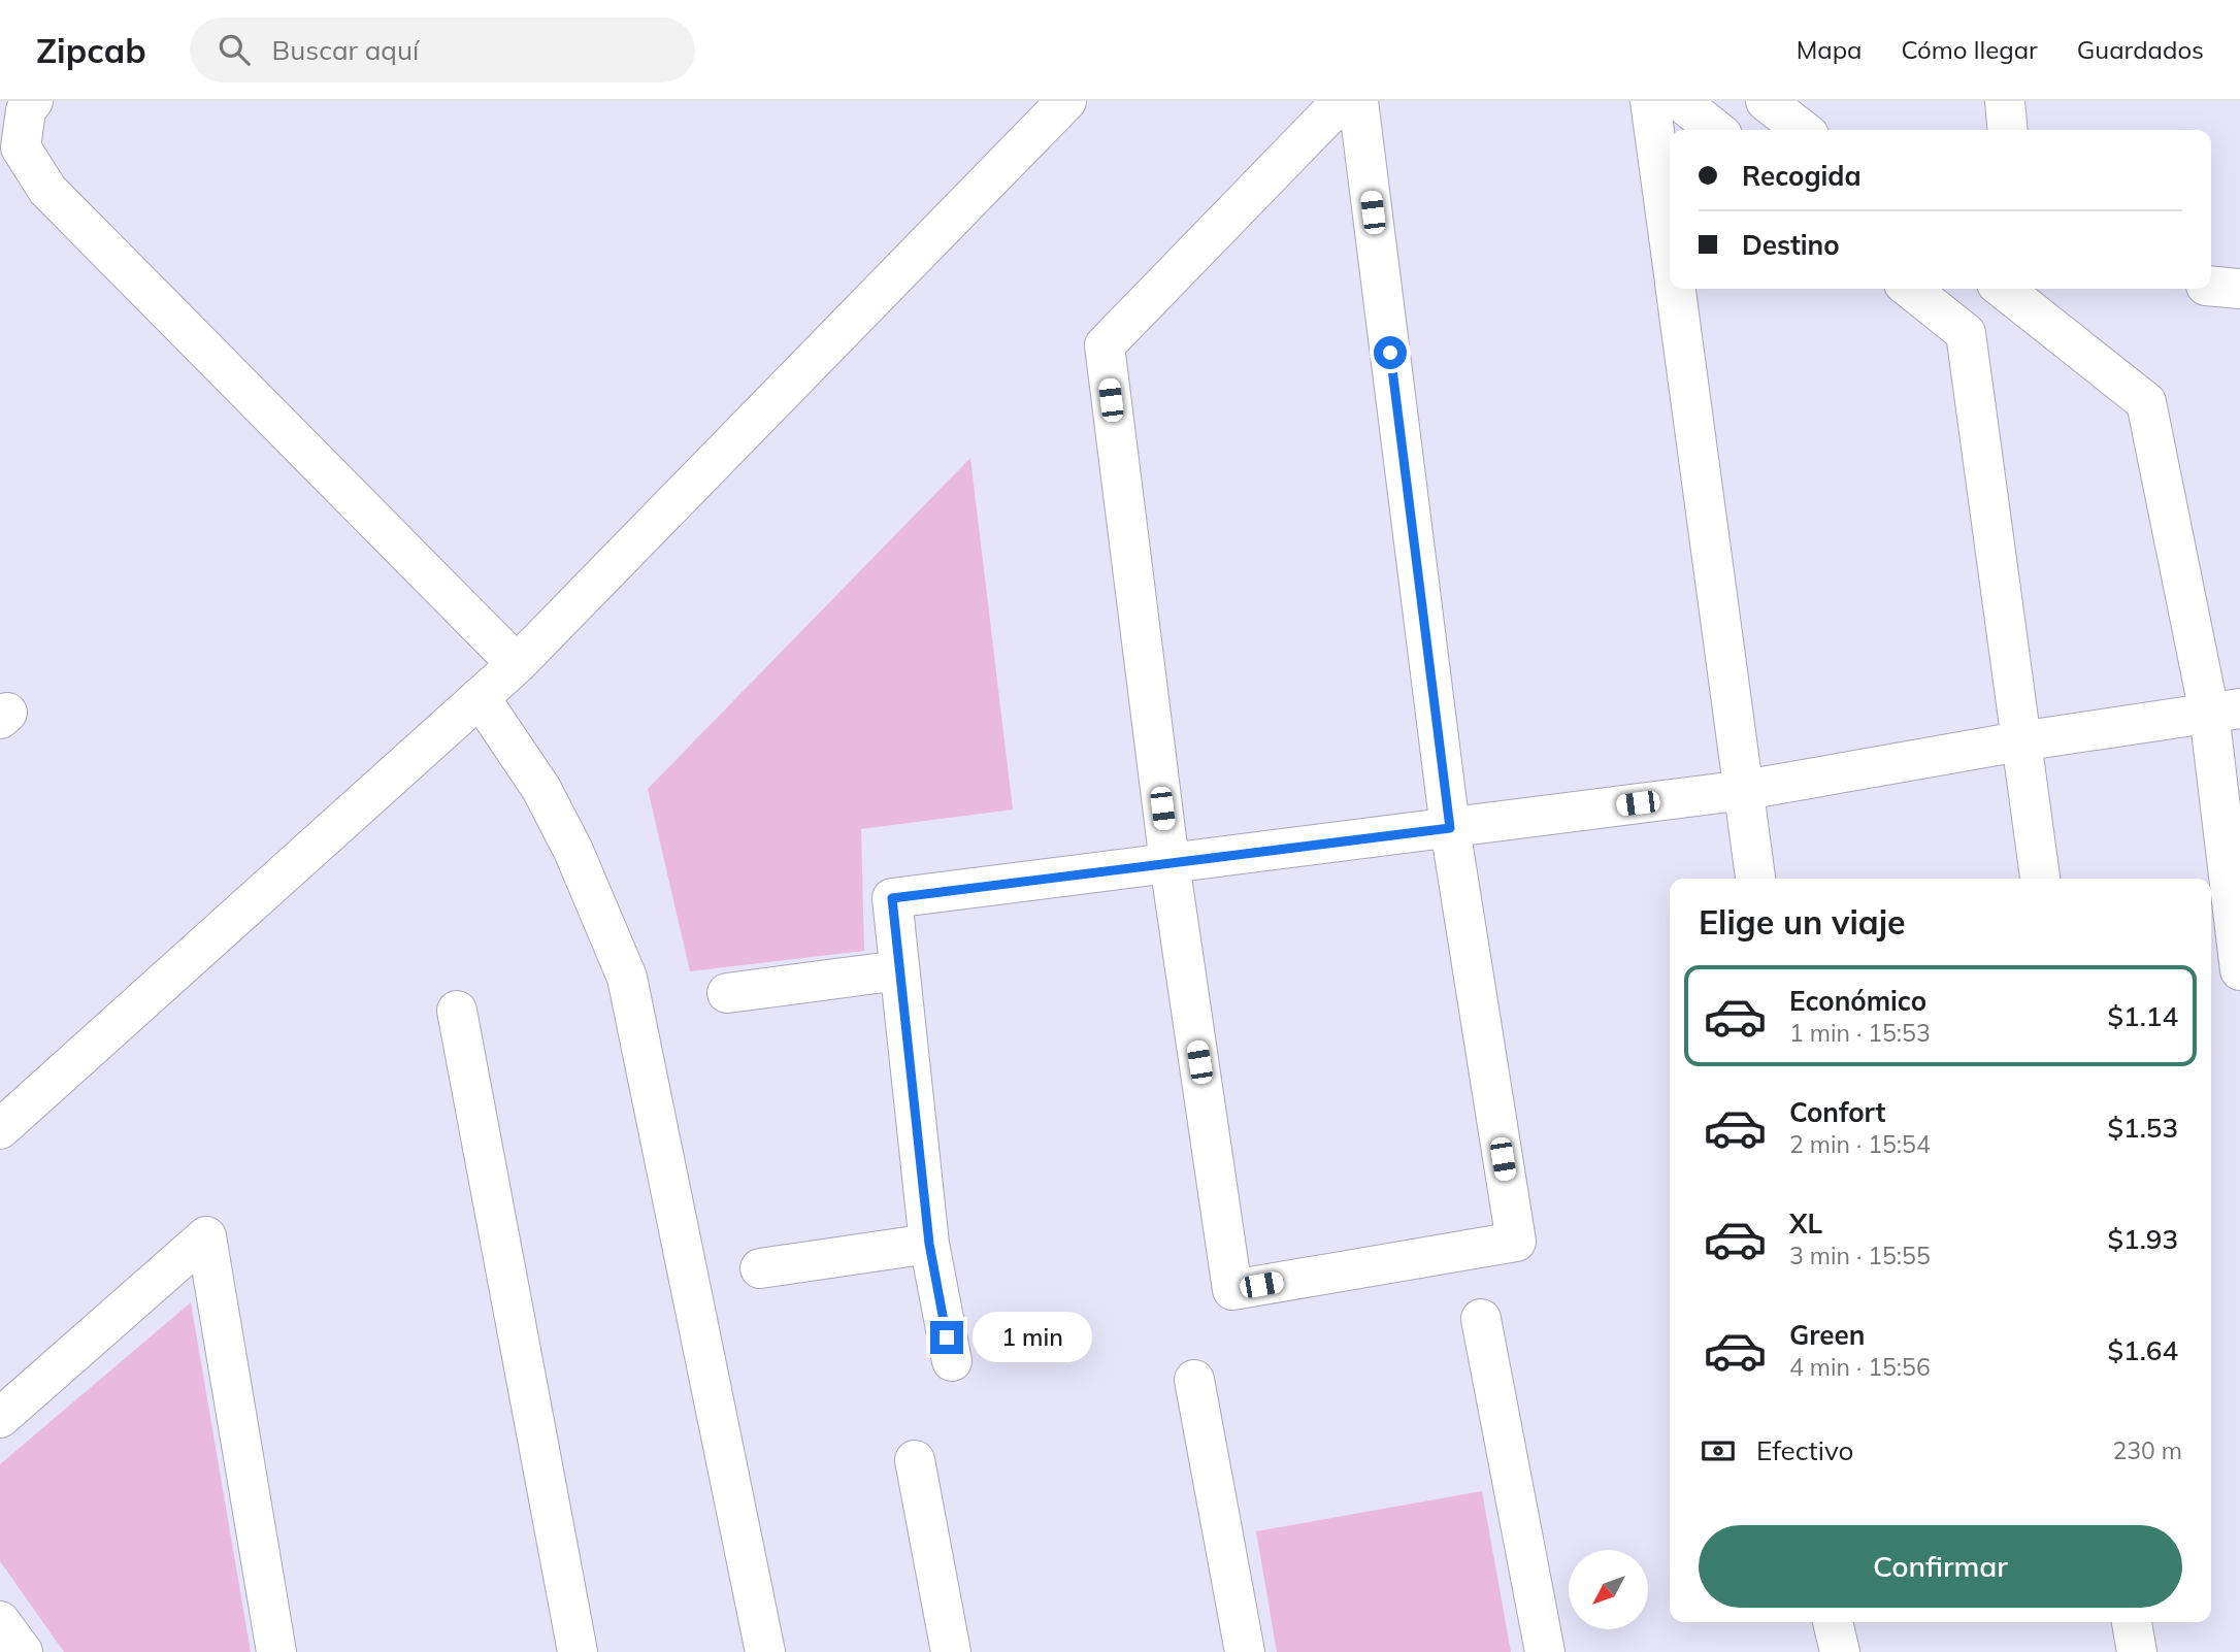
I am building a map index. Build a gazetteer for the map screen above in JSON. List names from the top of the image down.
{
  "north": "bottom left",
  "page": {
    "header": "Zipcab",
    "search": "Buscar aquí",
    "nav": ["Mapa", "Cómo llegar", "Guardados"],
    "banner": ["Recogida", "Destino"],
    "heading": "Elige un viaje",
    "list": [
      {
        "name": "Económico",
        "note": "1 min · 15:53",
        "value": "$1.14"
      },
      {
        "name": "Confort",
        "note": "2 min · 15:54",
        "value": "$1.53"
      },
      {
        "name": "XL",
        "note": "3 min · 15:55",
        "value": "$1.93"
      },
      {
        "name": "Green",
        "note": "4 min · 15:56",
        "value": "$1.64"
      }
    ],
    "bubble": "1 min",
    "pay": ["Efectivo", "230 m"],
    "buttons": "Confirmar"
  }
}
